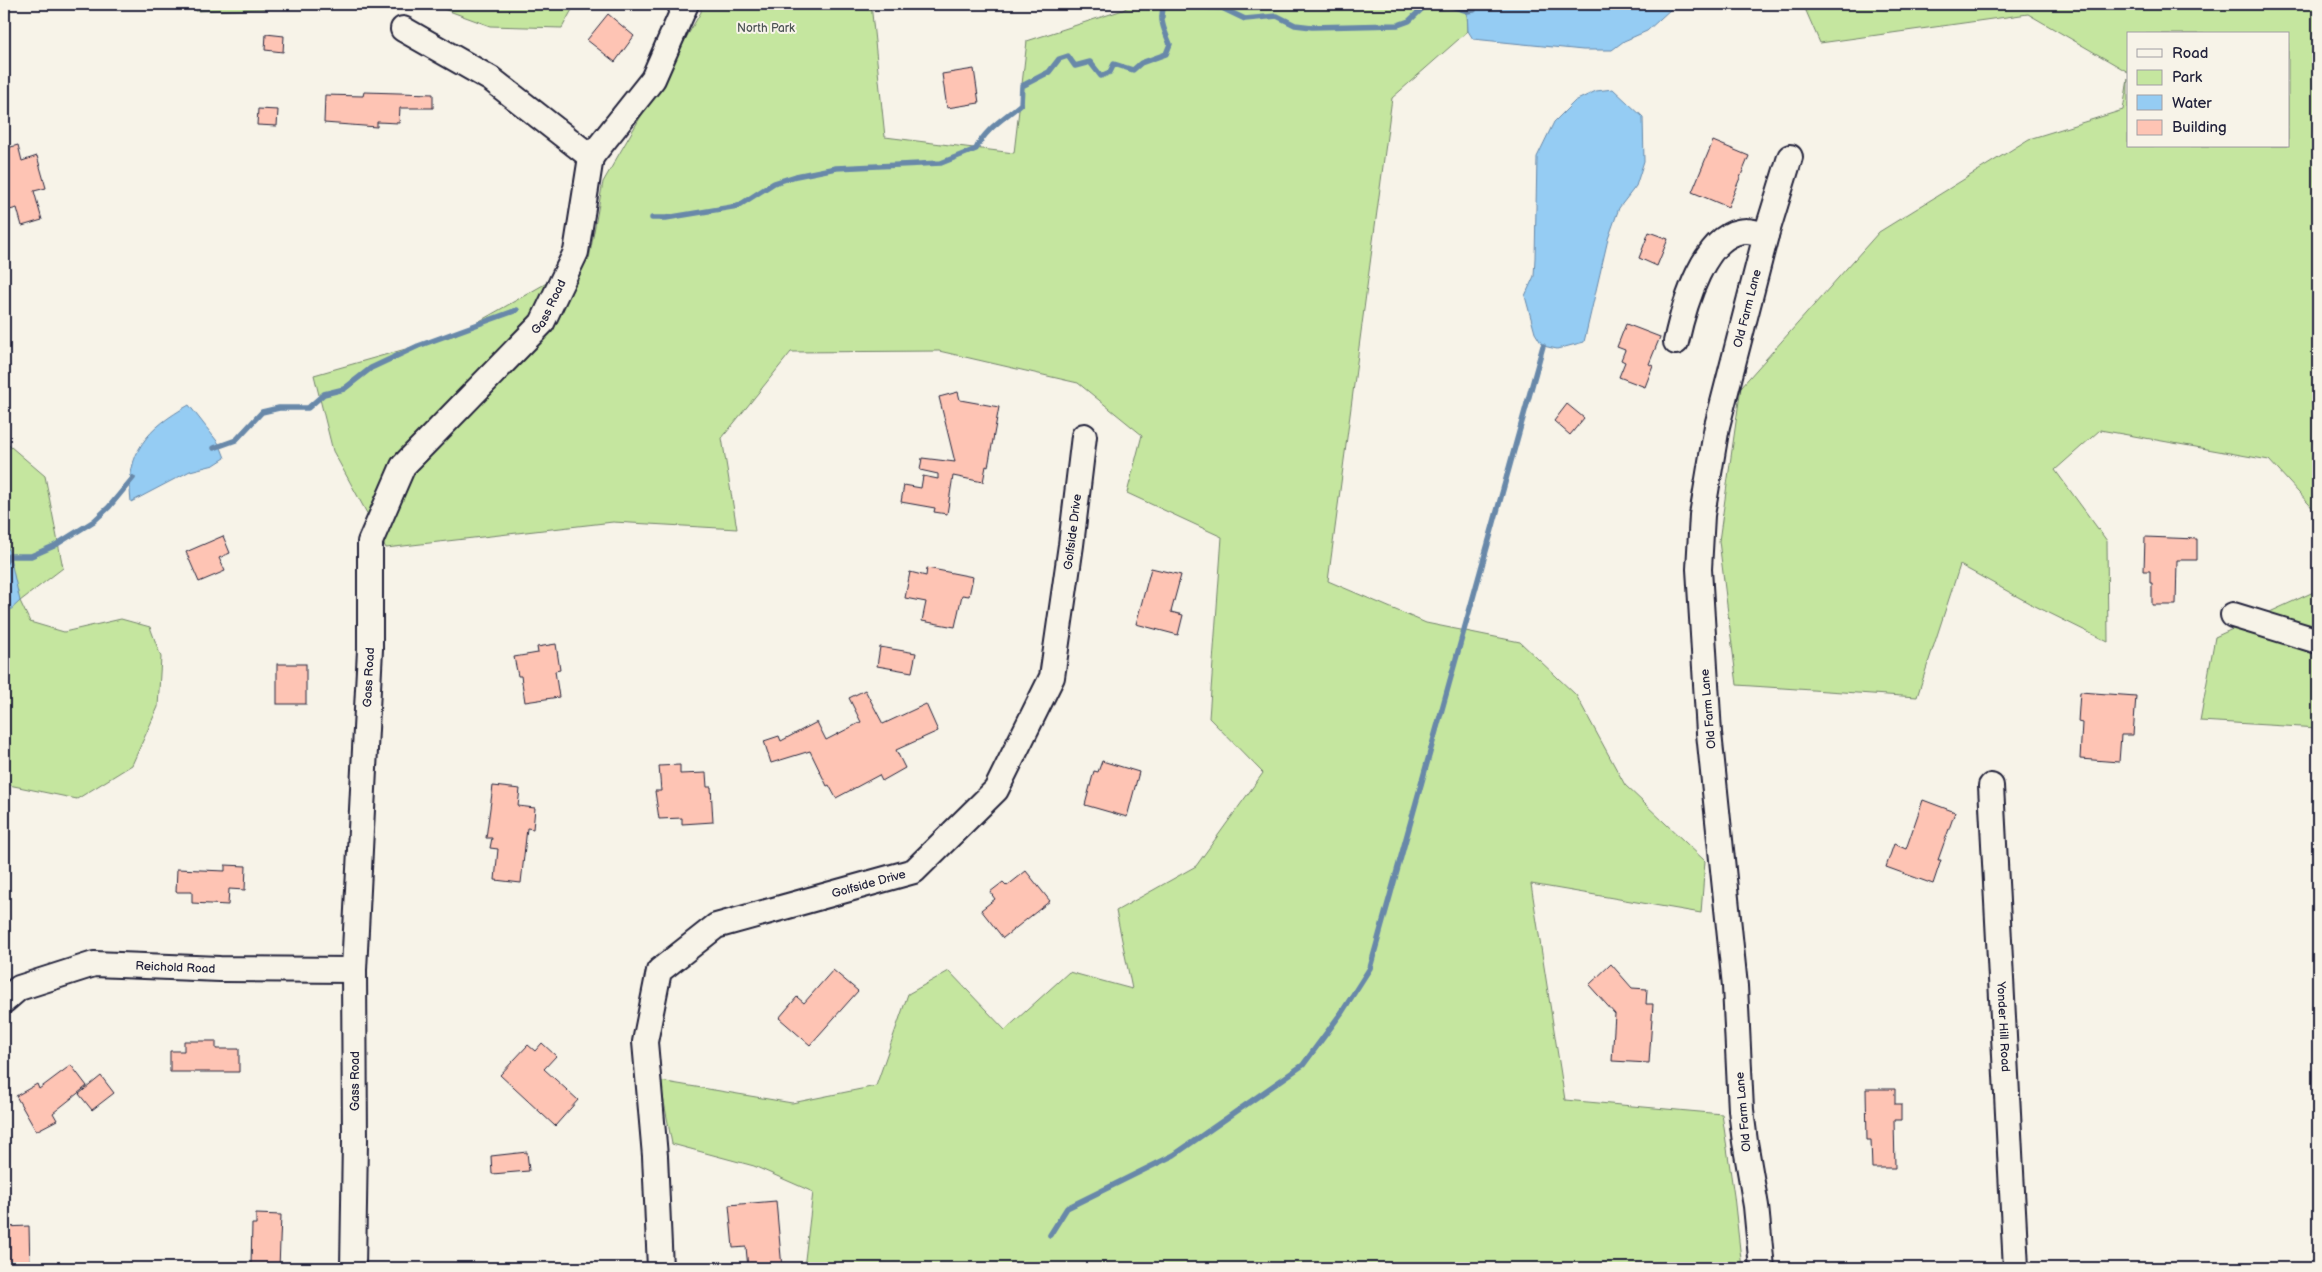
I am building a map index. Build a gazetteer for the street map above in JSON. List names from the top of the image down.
{
  "streets": {
    "street": [
      "Gass Road",
      "Old Farm Lane",
      "Golfside Drive",
      "Reichold Road",
      "Yonder Hill Road"
    ]
  },
  "crossings": [
    ["Gass Road", "Reichold Road"]
  ],
  "parks": ["North Park"],
  "legend": [
    "Road",
    "Park",
    "Water",
    "Building"
  ]
}
